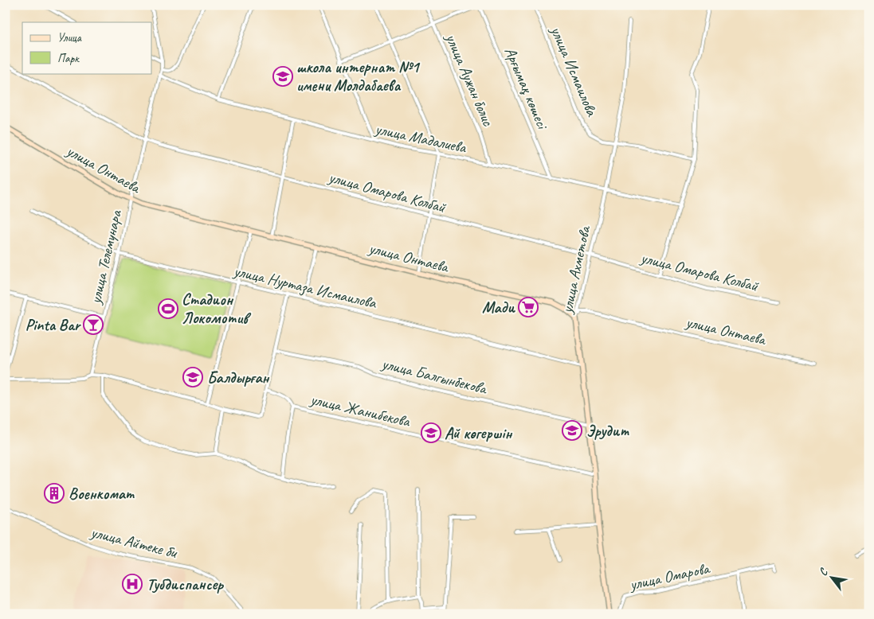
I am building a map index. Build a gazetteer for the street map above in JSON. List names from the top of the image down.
{
  "streets": {
    "main road": ["улица Онтаева", "улица Ахметова"],
    "street": [
      "улица Исмаилова",
      "улица Аужан болис",
      "Арғымақ көшесі",
      "улица Мадалиева",
      "улица Омарова Колбай",
      "улица Телемунара",
      "улица Нуртаза Исмаилова",
      "улица Балгынбекова",
      "улица Жанибекова",
      "улица Айтеке би",
      "улица Омарова"
    ]
  },
  "crossings": [
    ["улица Исмаилова", "улица Ахметова"],
    ["улица Аужан болис", "улица Мадалиева"],
    ["Арғымақ көшесі", "улица Мадалиева"],
    ["улица Мадалиева", "улица Телемунара"],
    ["улица Мадалиева", "улица Ахметова"],
    ["улица Онтаева", "улица Телемунара"],
    ["улица Онтаева", "улица Ахметова"],
    ["улица Омарова Колбай", "улица Телемунара"],
    ["улица Омарова Колбай", "улица Ахметова"],
    ["улица Телемунара", "улица Нуртаза Исмаилова"],
    ["улица Ахметова", "улица Нуртаза Исмаилова"],
    ["улица Ахметова", "улица Балгынбекова"],
    ["улица Ахметова", "улица Жанибекова"]
  ],
  "places": {
    "school or university": [
      "школа интернат №1 имени Молдабаева",
      "Балдырған",
      "Эрудит",
      "Ай көгершін"
    ],
    "supermarket": ["Мади"],
    "sports": ["Стадион Локомотив"],
    "bar": ["Pinta Bar"],
    "building": ["Военкомат"],
    "hospital": ["Тубдиспансер"]
  },
  "legend": ["Улица", "Парк"],
  "north": "top left"
}
